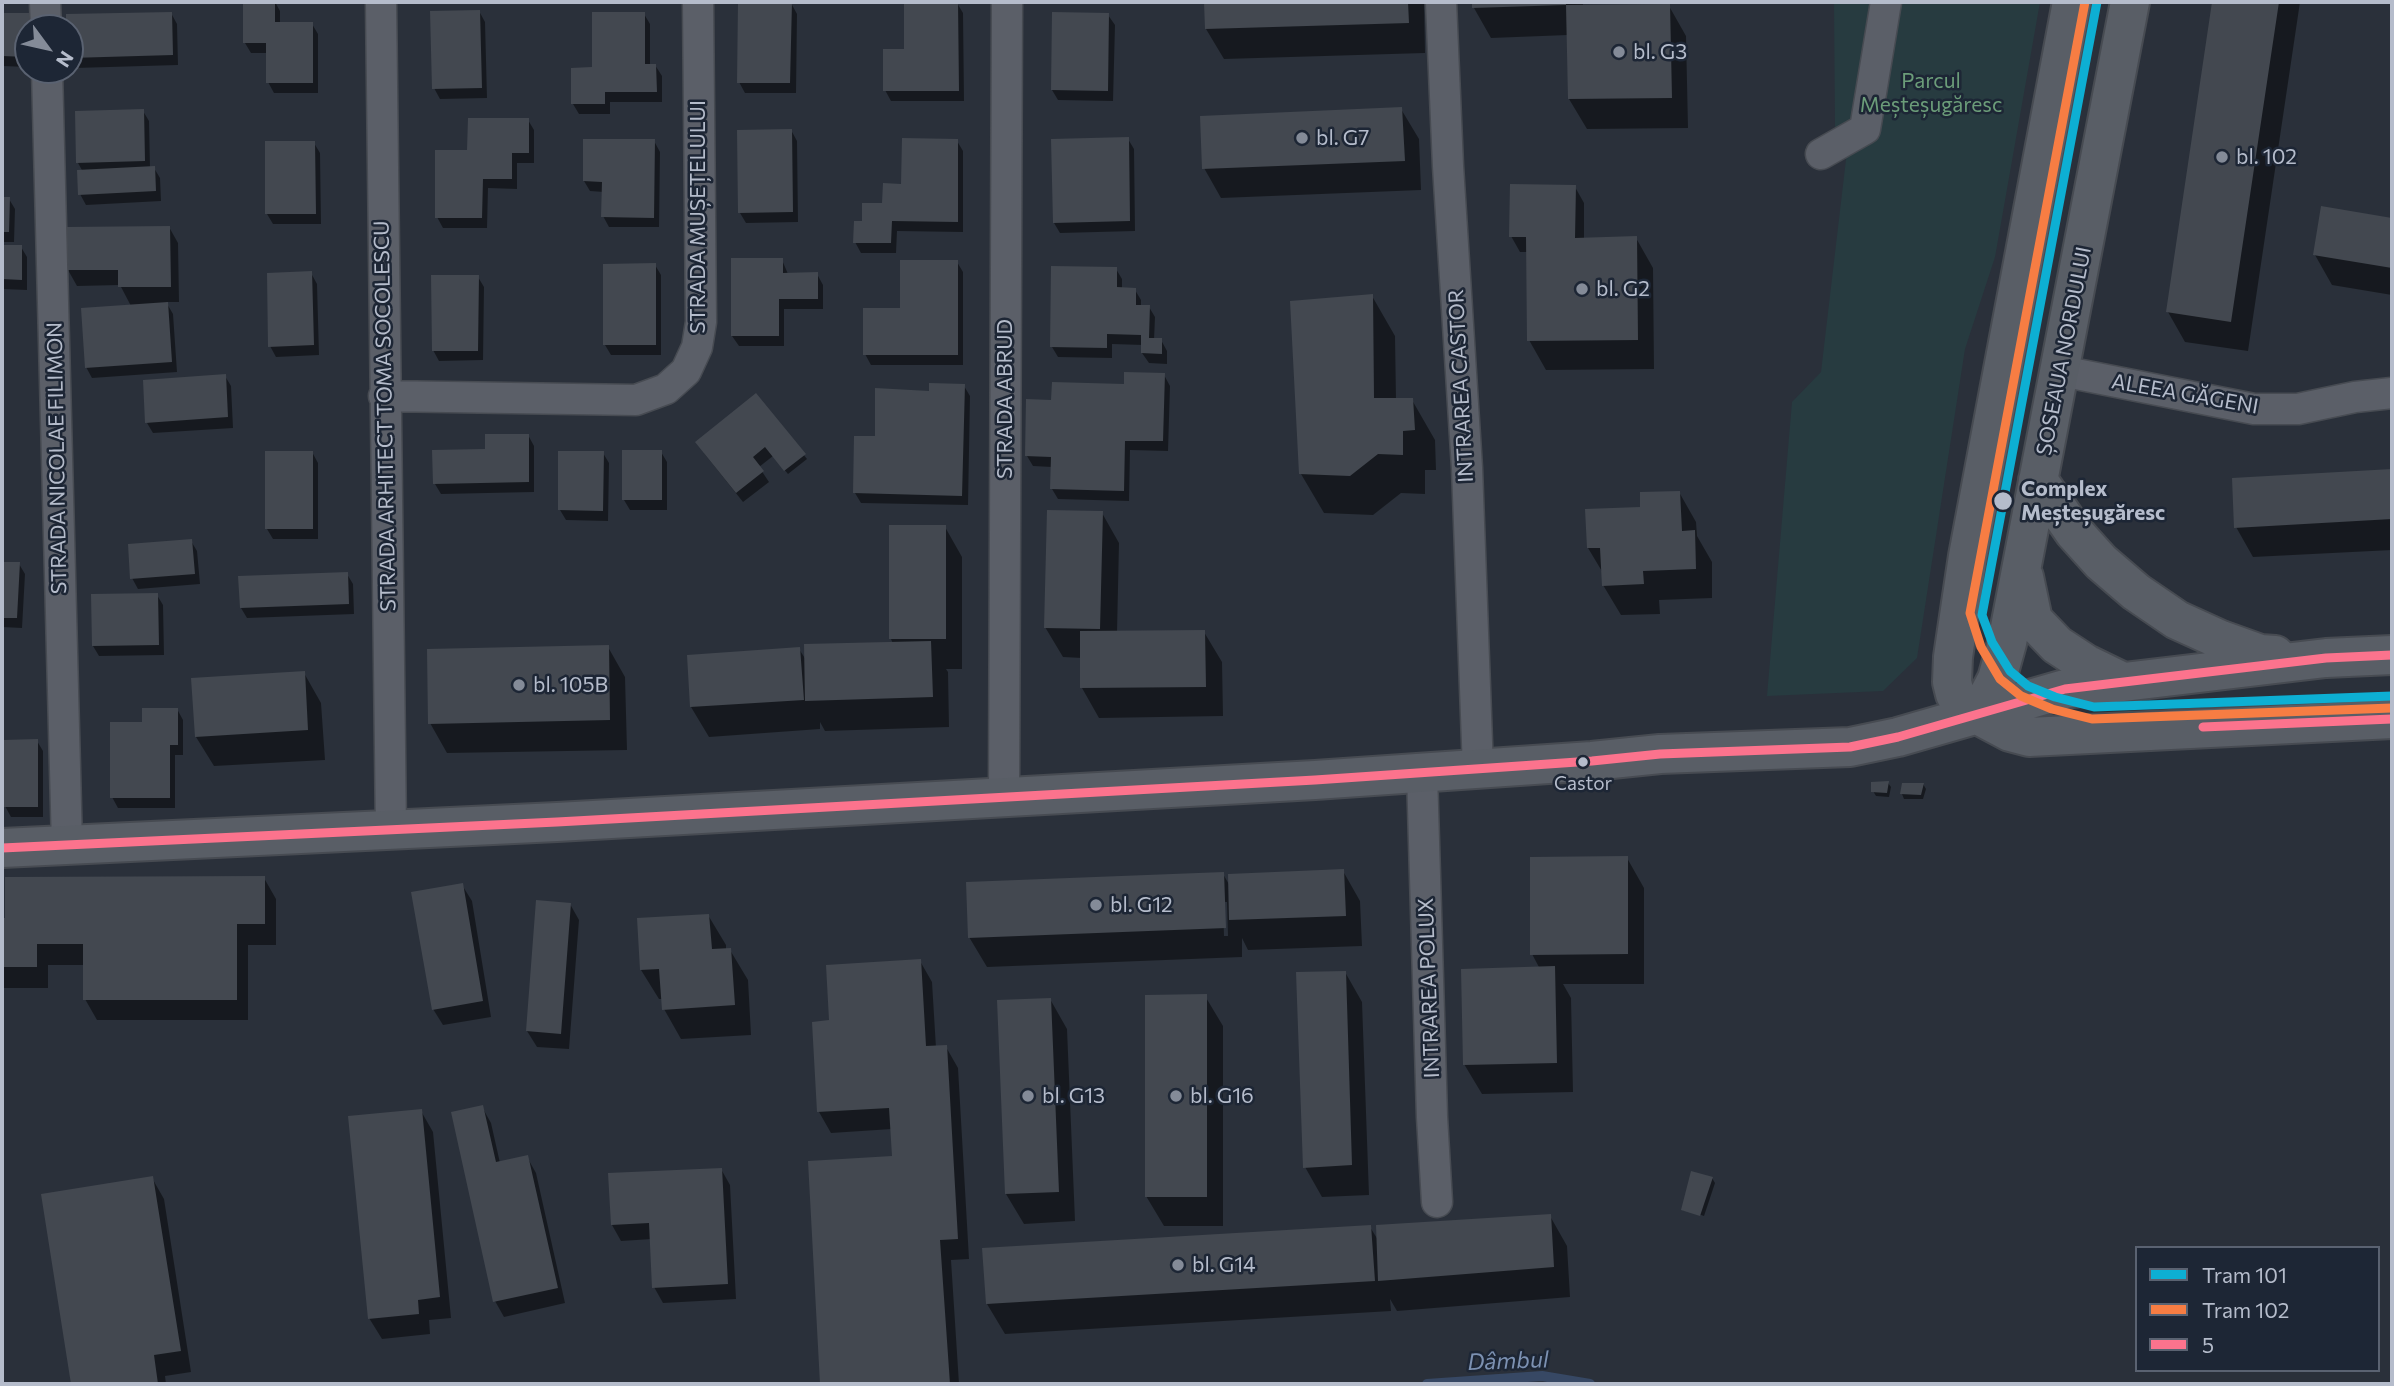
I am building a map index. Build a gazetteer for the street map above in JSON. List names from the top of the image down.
{
  "streets": {
    "main road": ["ȘOSEAUA NORDULUI"],
    "street": [
      "STRADA MUȘEȚELULUI",
      "INTRAREA CASTOR",
      "ALEEA GĂGENI",
      "STRADA ABRUD",
      "STRADA ARHITECT TOMA SOCOLESCU",
      "STRADA NICOLAE FILIMON",
      "INTRAREA POLUX"
    ]
  },
  "crossings": [
    ["STRADA MUȘEȚELULUI", "STRADA ARHITECT TOMA SOCOLESCU"],
    ["ȘOSEAUA NORDULUI", "ALEEA GĂGENI"]
  ],
  "water": ["Dâmbul"],
  "parks": ["Parcul Meșteșugăresc"],
  "places": [
    "bl. G3",
    "bl. G7",
    "bl. 102",
    "bl. G2",
    "Complex Meșteșugăresc",
    "bl. 105B",
    "Castor",
    "bl. G12",
    "bl. G13",
    "bl. G16",
    "bl. G14"
  ],
  "lines": ["tram line 101", "tram line 102", "transit line 5"],
  "legend": ["Tram 101", "Tram 102", "5"],
  "north": "bottom right"
}
